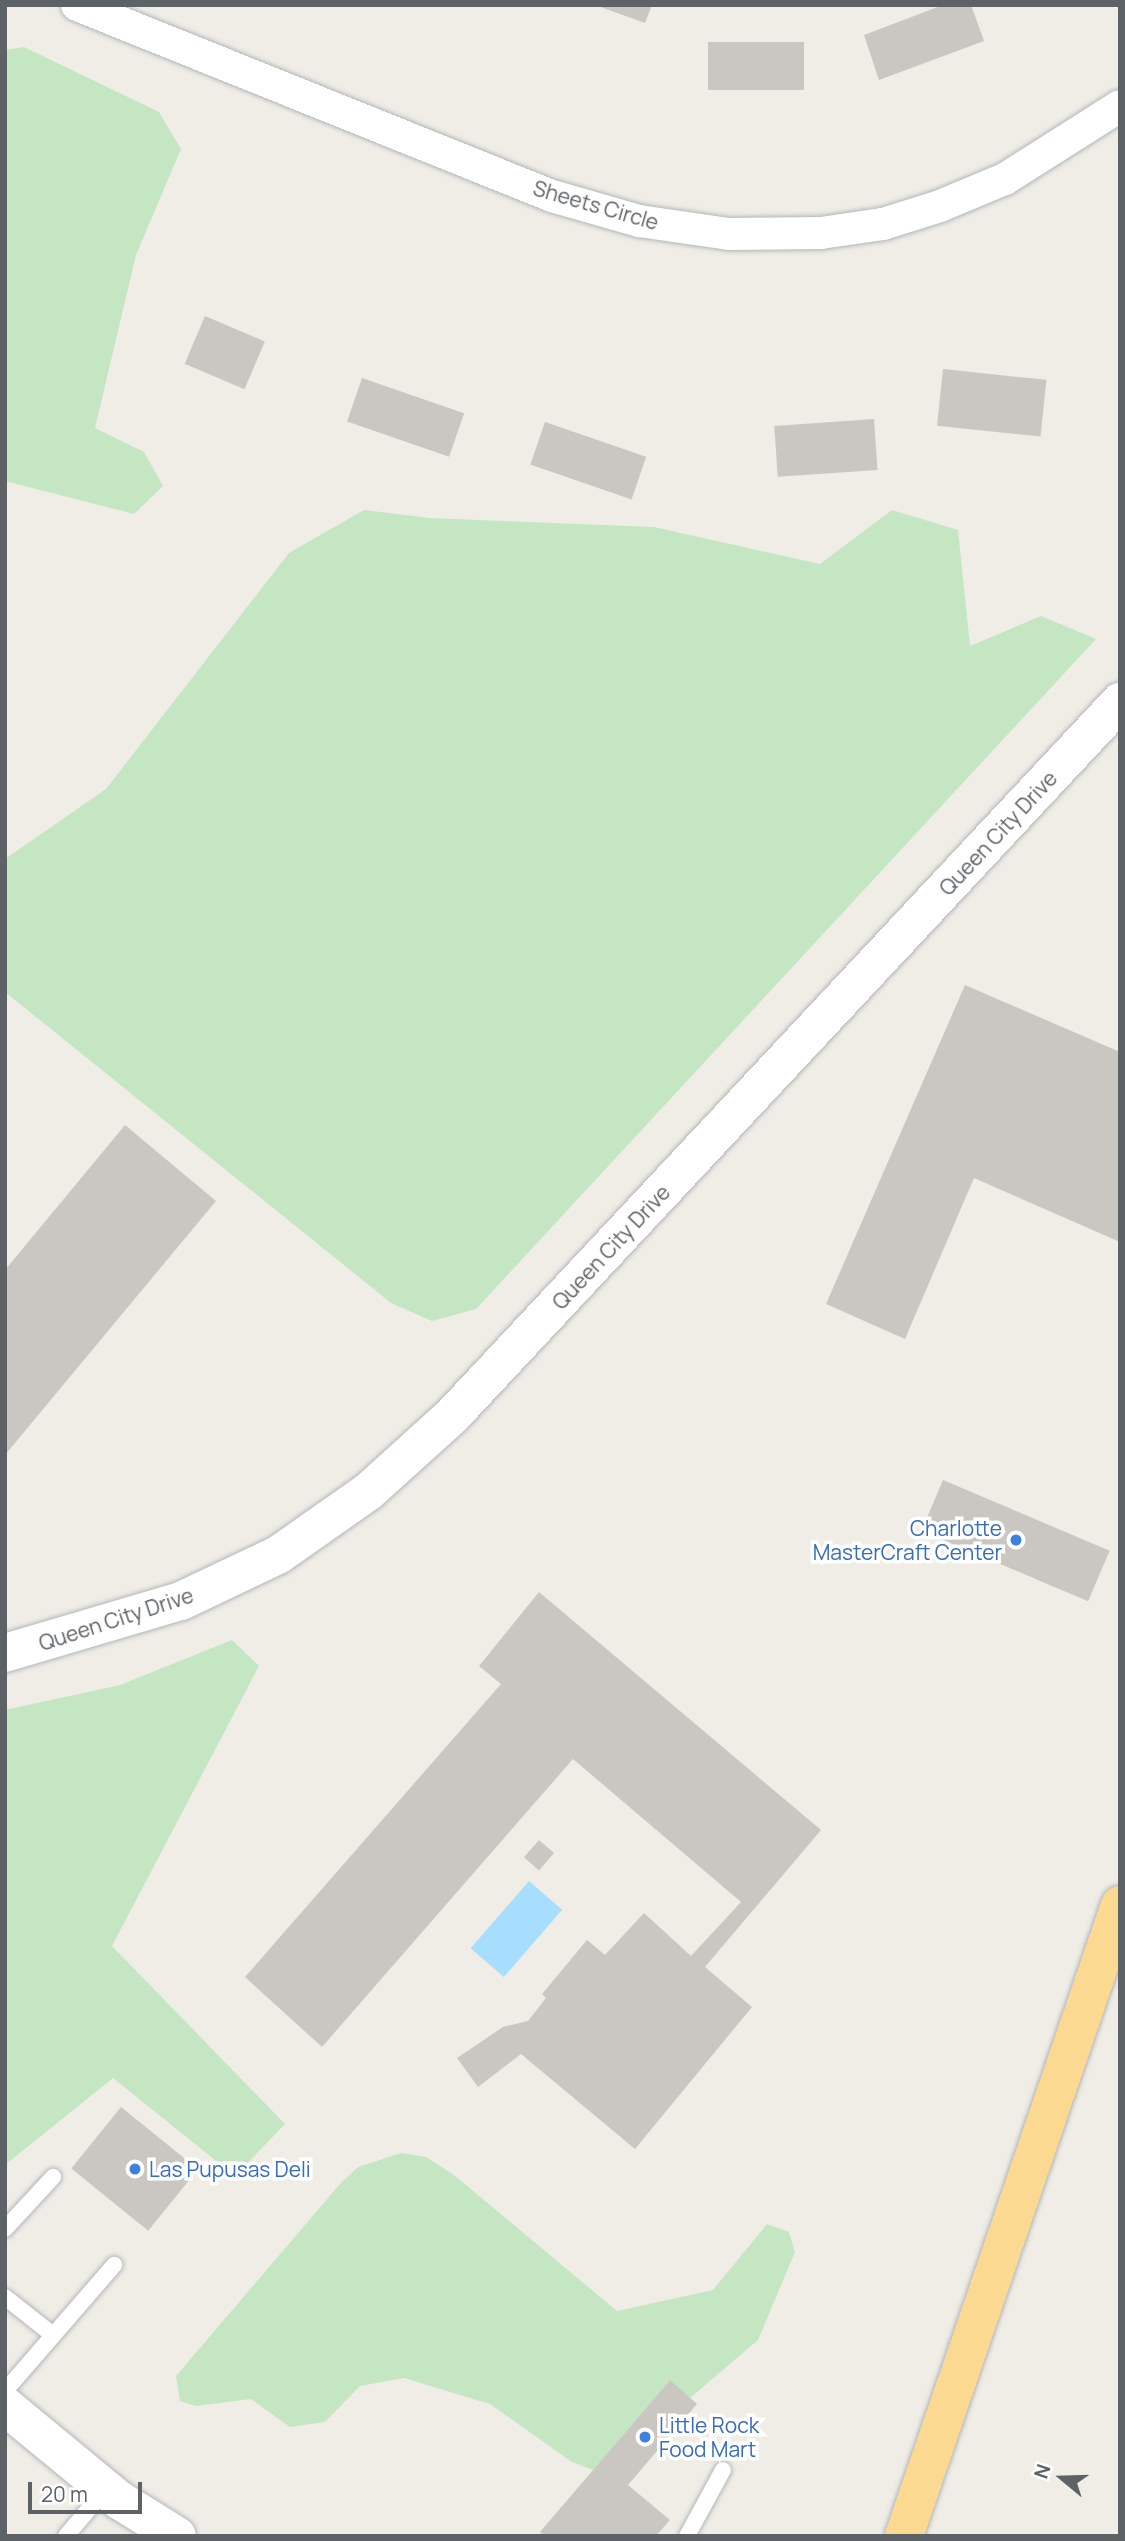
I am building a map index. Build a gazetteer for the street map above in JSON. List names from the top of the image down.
{
  "streets": {
    "street": ["Sheets Circle", "Queen City Drive"]
  },
  "places": ["Charlotte MasterCraft Center", "Las Pupusas Deli", "Little Rock Food Mart"],
  "scale_bar": "20 m",
  "north": "left"
}
